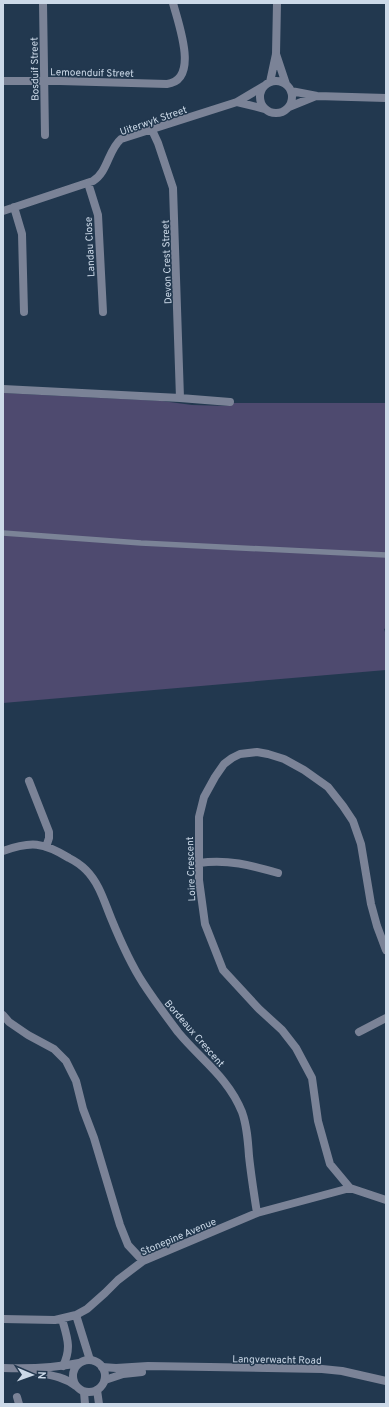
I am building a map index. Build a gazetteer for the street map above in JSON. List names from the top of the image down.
{
  "streets": {
    "street": [
      "Bosduif Street",
      "Lemoenduif Street",
      "Uiterwyk Street",
      "Landau Close",
      "Devon Crest Street",
      "Loire Crescent",
      "Bordeaux Crescent",
      "Stonepine Avenue",
      "Langverwacht Road"
    ]
  },
  "crossings": [
    ["Bosduif Street", "Lemoenduif Street"],
    ["Uiterwyk Street", "Landau Close"],
    ["Uiterwyk Street", "Devon Crest Street"],
    ["Loire Crescent", "Stonepine Avenue"],
    ["Bordeaux Crescent", "Stonepine Avenue"]
  ],
  "north": "right"
}
